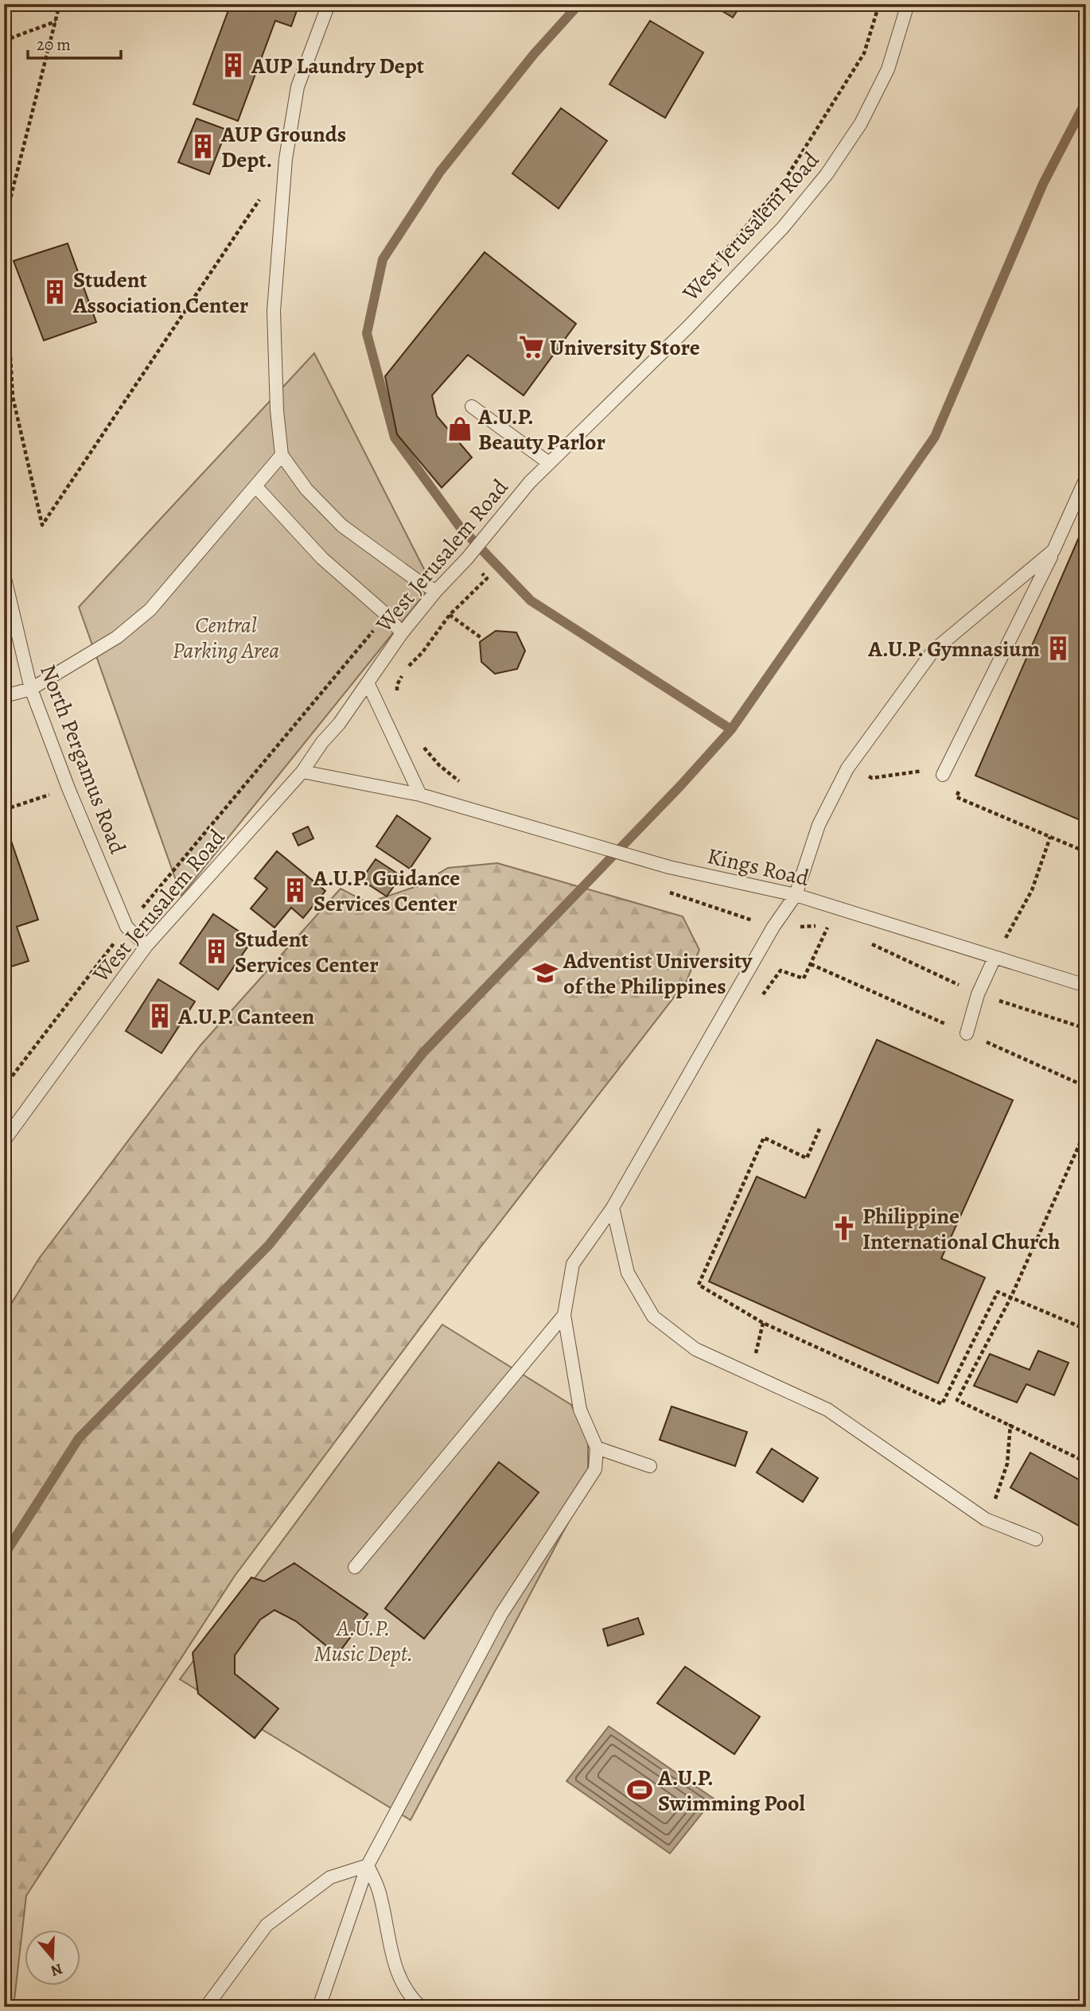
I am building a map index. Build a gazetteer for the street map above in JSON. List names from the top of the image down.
{
  "streets": {
    "lane": ["West Jerusalem Road", "North Pergamus Road", "Kings Road"]
  },
  "crossings": [
    ["West Jerusalem Road", "North Pergamus Road"],
    ["West Jerusalem Road", "Kings Road"]
  ],
  "parks": ["Central Parking Area", "A.U.P. Music Dept."],
  "places": {
    "building": [
      "AUP Laundry Dept",
      "AUP Grounds Dept.",
      "Student Association Center",
      "A.U.P. Gymnasium",
      "A.U.P. Guidance Services Center",
      "Student Services Center",
      "A.U.P. Canteen"
    ],
    "supermarket": ["University Store"],
    "shop": ["A.U.P. Beauty Parlor"],
    "school or university": ["Adventist University of the Philippines"],
    "church": ["Philippine International Church"],
    "sports": ["A.U.P. Swimming Pool"]
  },
  "scale_bar": "20 m",
  "north": "bottom"
}
